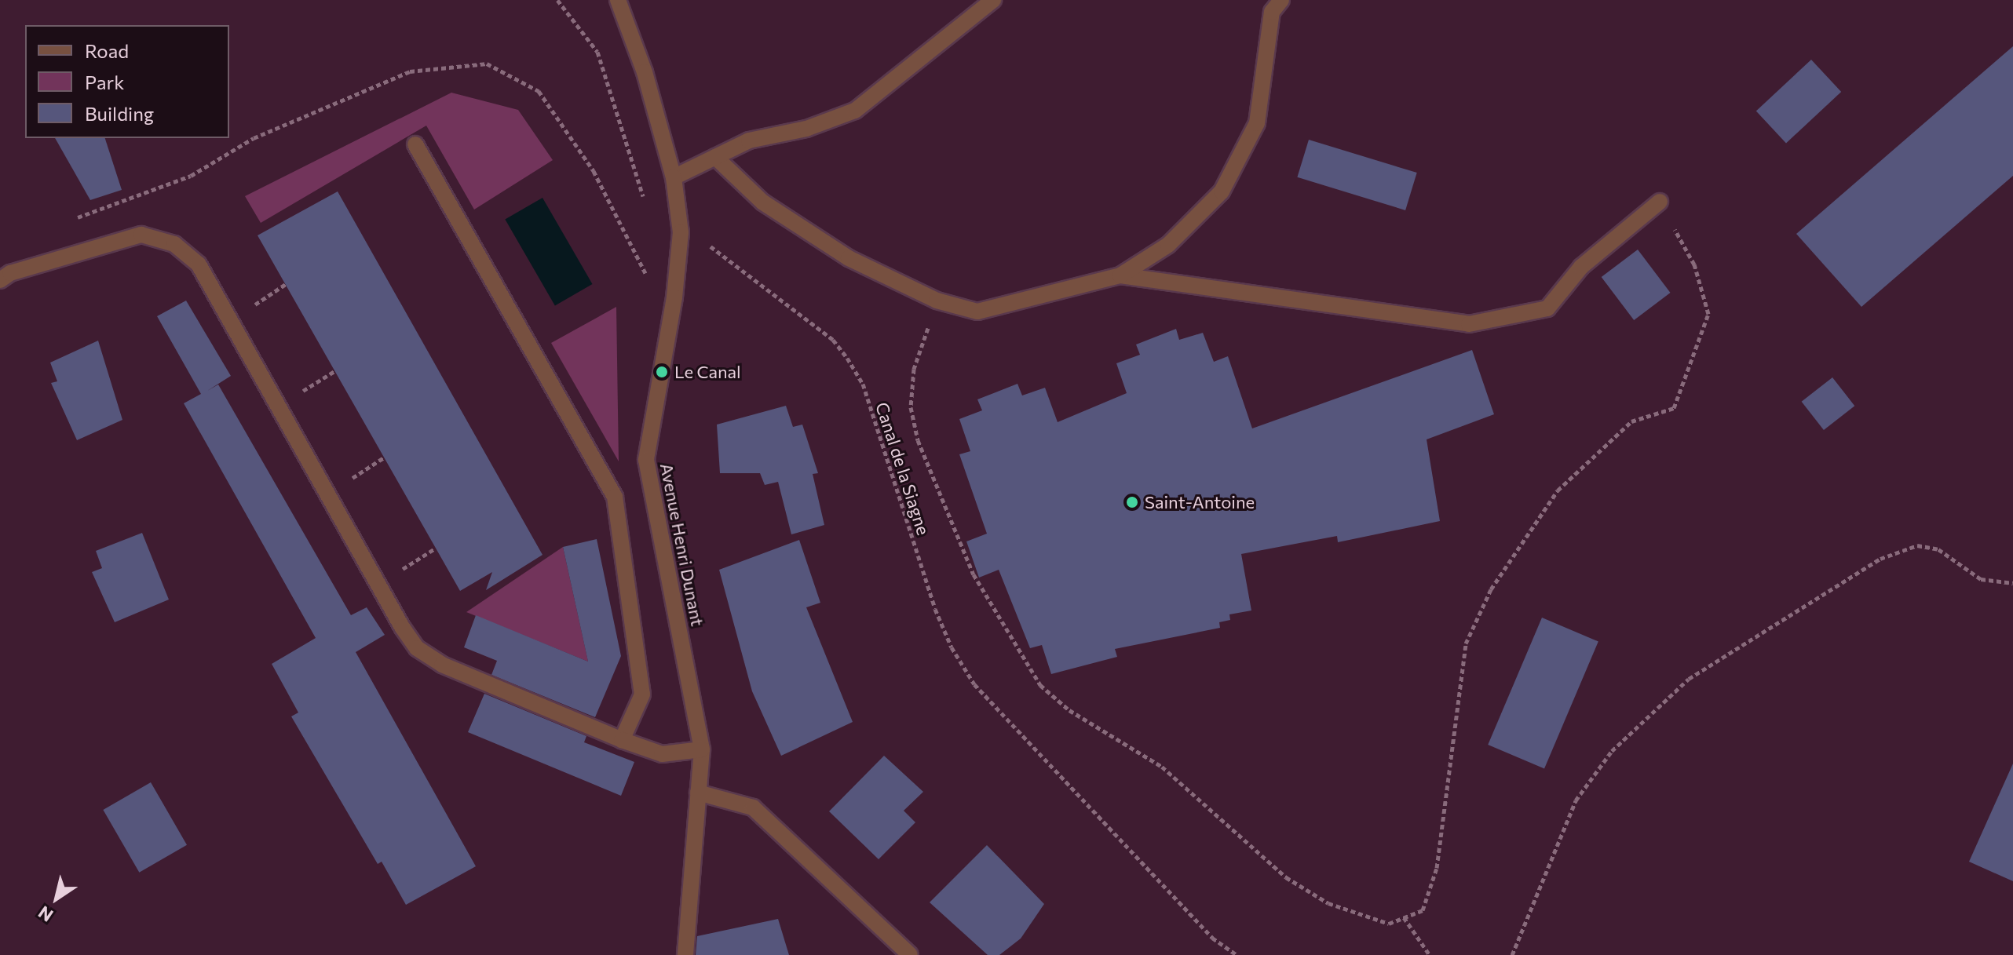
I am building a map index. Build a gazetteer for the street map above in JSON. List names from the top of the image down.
{
  "streets": {
    "street": ["Avenue Henri Dunant"],
    "path": ["Canal de la Siagne"]
  },
  "crossings": [
    ["Canal de la Siagne", "Avenue Henri Dunant"]
  ],
  "places": ["Le Canal", "Saint-Antoine"],
  "legend": ["Road", "Park", "Building"],
  "north": "bottom left"
}
